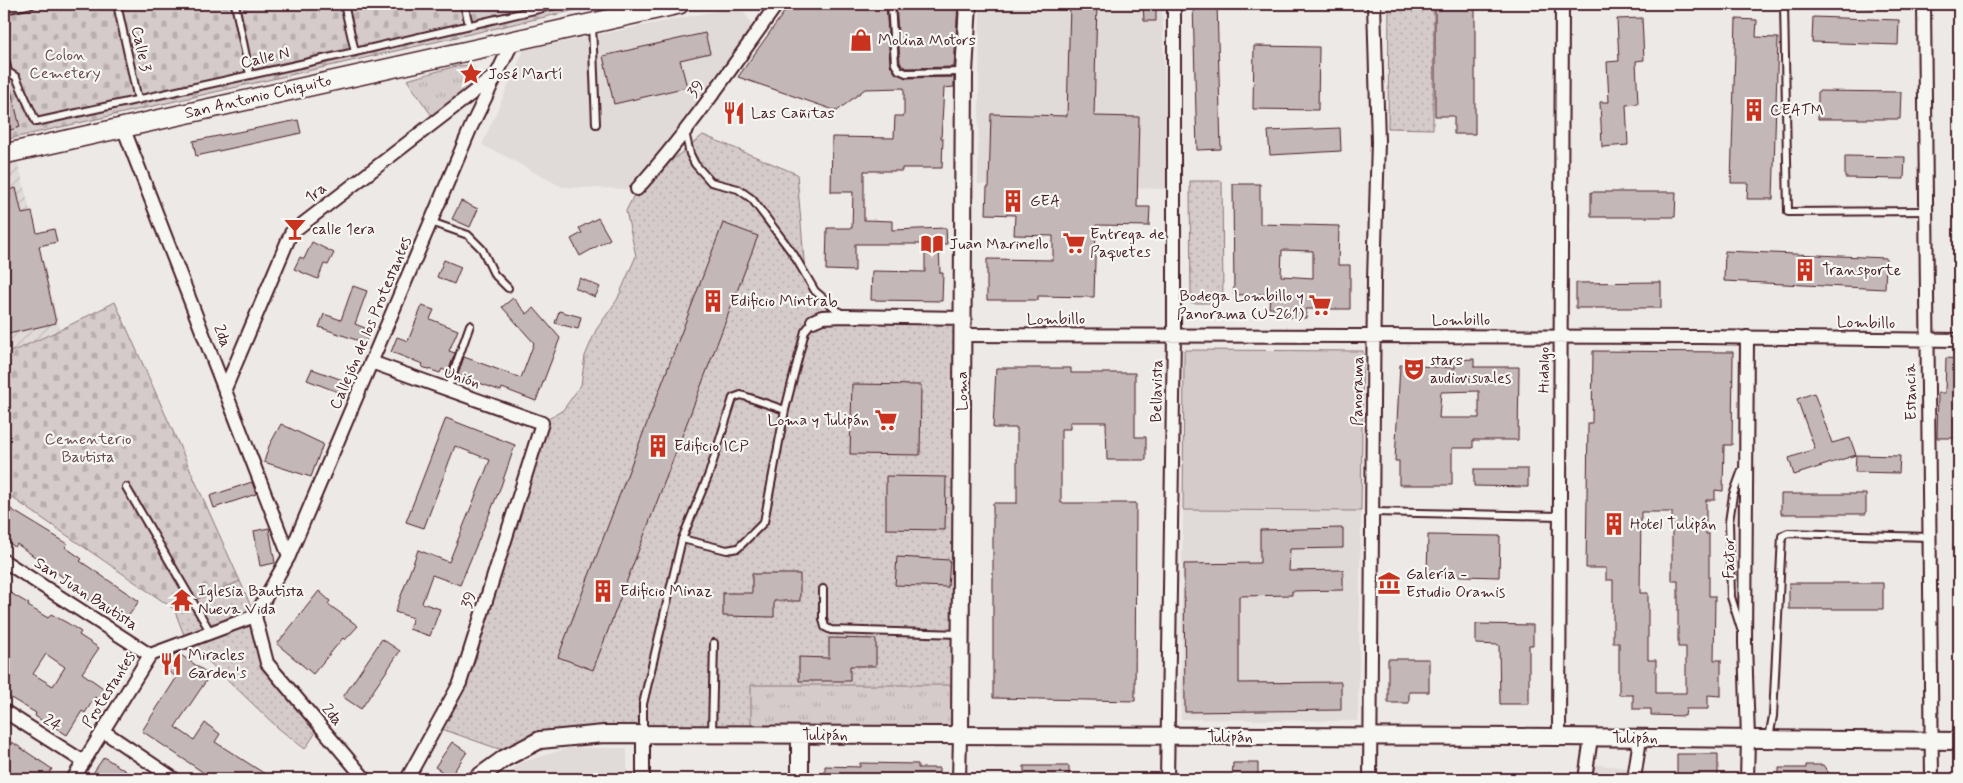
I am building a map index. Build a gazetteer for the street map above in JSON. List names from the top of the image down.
{
  "streets": {
    "main road": ["San Antonio Chiquito"],
    "street": [
      "39",
      "1ra",
      "Lombillo",
      "Callejón de los Protestantes",
      "2da",
      "Hidalgo",
      "Unión",
      "Loma",
      "Bellavista",
      "Panorama",
      "Estancia",
      "Factor",
      "San Juan Bautista",
      "Protestantes",
      "24",
      "Tulipán"
    ],
    "lane": ["Calle 3", "Calle N"]
  },
  "crossings": [
    ["Calle 3", "Calle N"],
    ["39", "Unión"],
    ["San Antonio Chiquito", "Callejón de los Protestantes"],
    ["San Antonio Chiquito", "2da"],
    ["1ra", "Callejón de los Protestantes"],
    ["1ra", "2da"],
    ["Lombillo", "Hidalgo"],
    ["Lombillo", "Loma"],
    ["Lombillo", "Bellavista"],
    ["Lombillo", "Panorama"],
    ["Lombillo", "Estancia"],
    ["Lombillo", "Factor"],
    ["Callejón de los Protestantes", "2da"],
    ["Callejón de los Protestantes", "Unión"],
    ["Callejón de los Protestantes", "Protestantes"],
    ["2da", "Protestantes"],
    ["Hidalgo", "Tulipán"],
    ["Loma", "Tulipán"],
    ["Bellavista", "Tulipán"],
    ["Panorama", "Tulipán"],
    ["Estancia", "Tulipán"],
    ["Factor", "Tulipán"],
    ["San Juan Bautista", "Protestantes"],
    ["Protestantes", "24"]
  ],
  "parks": ["Colon Cemetery", "Cementerio Bautista"],
  "places": {
    "shop": ["Molina Motors"],
    "place": ["José Martí"],
    "building": [
      "CEATM",
      "GEA",
      "Transporte",
      "Edificio Mintrab",
      "Edificio ICP",
      "Hotel Tulipán",
      "Edificio Minaz"
    ],
    "restaurant": ["Las Cañitas", "Miracles Garden's"],
    "bar": ["calle 1era"],
    "supermarket": ["Entrega de Paquetes", "Bodega Lombillo y Panorama (U-261)", "Loma y Tulipán"],
    "library": ["Juan Marinello"],
    "theatre": ["stars audiovisuales"],
    "museum": ["Galería - Estudio Oramis"],
    "temple": ["Iglesia Bautista Nueva Vida"]
  }
}
